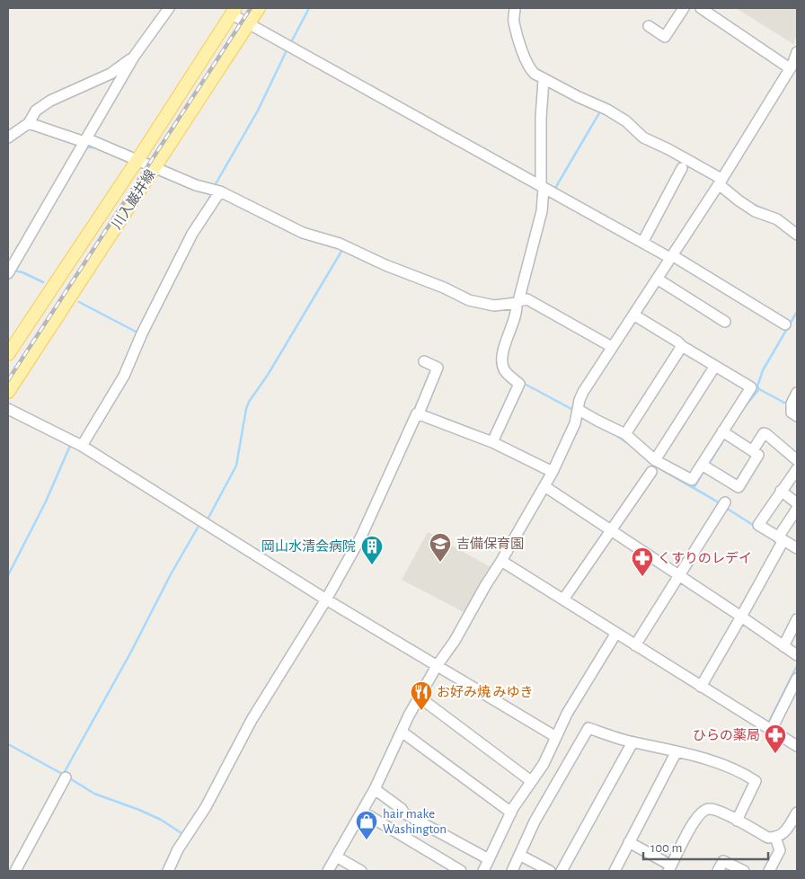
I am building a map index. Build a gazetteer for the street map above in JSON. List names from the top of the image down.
{
  "streets": {
    "main road": ["川入巌井線"]
  },
  "places": {
    "school or university": ["吉備保育園"],
    "building": ["岡山水清会病院"],
    "pharmacy": ["くすりのレデイ", "ひらの薬局"],
    "restaurant": ["お好み焼 みゆき"],
    "shop": ["hair make Washington"]
  },
  "scale_bar": "100 m"
}
